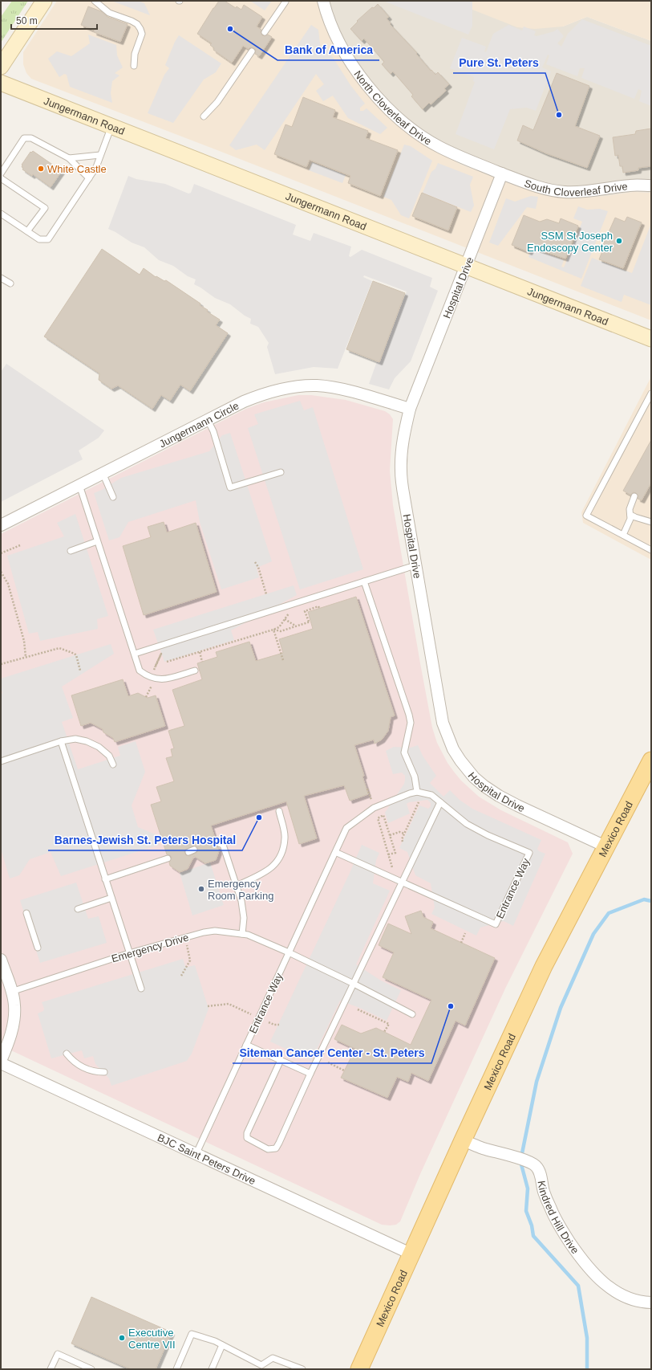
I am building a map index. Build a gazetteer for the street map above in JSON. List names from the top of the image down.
{
  "streets": {
    "main road": ["Mexico Road"],
    "street": [
      "North Cloverleaf Drive",
      "Jungermann Road",
      "South Cloverleaf Drive",
      "Hospital Drive",
      "Jungermann Circle",
      "BJC Saint Peters Drive",
      "Kindred Hill Drive"
    ],
    "lane": ["Entrance Way", "Emergency Drive"]
  },
  "crossings": [
    ["North Cloverleaf Drive", "South Cloverleaf Drive"],
    ["North Cloverleaf Drive", "Hospital Drive"],
    ["Jungermann Road", "Hospital Drive"],
    ["South Cloverleaf Drive", "Hospital Drive"],
    ["Hospital Drive", "Jungermann Circle"],
    ["Hospital Drive", "Mexico Road"],
    ["Mexico Road", "BJC Saint Peters Drive"],
    ["Mexico Road", "Kindred Hill Drive"],
    ["Entrance Way", "Emergency Drive"],
    ["Entrance Way", "BJC Saint Peters Drive"]
  ],
  "places": [
    "Bank of America",
    "Pure St. Peters",
    "White Castle",
    "SSM St Joseph Endoscopy Center",
    "Barnes-Jewish St. Peters Hospital",
    "Emergency Room Parking",
    "Siteman Cancer Center - St. Peters",
    "Executive Centre VII"
  ],
  "scale_bar": "50 m"
}
